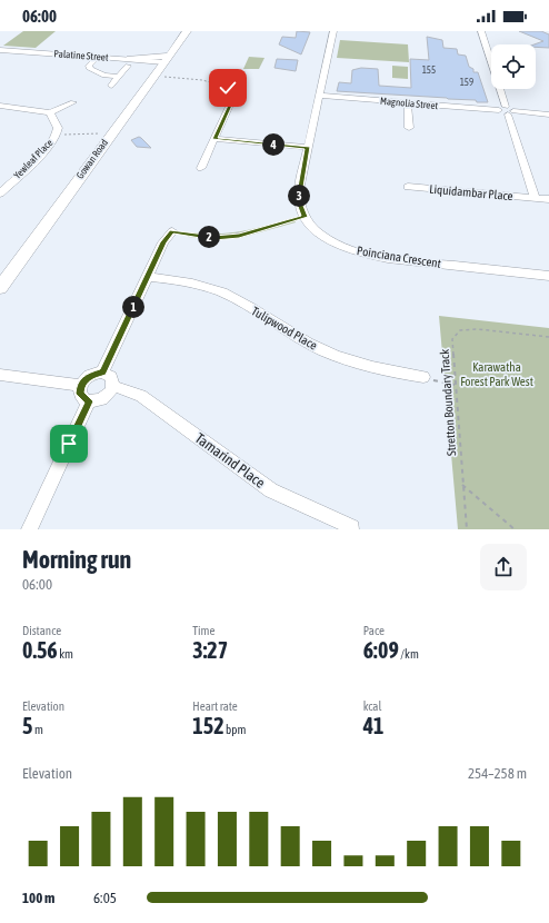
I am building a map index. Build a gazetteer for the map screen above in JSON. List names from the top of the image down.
{
  "streets": {
    "main road": ["Gowan Road"],
    "street": [
      "Palatine Street",
      "Magnolia Street",
      "Yewleaf Place",
      "Liquidambar Place",
      "Poinciana Crescent",
      "Tulipwood Place",
      "Tamarind Place"
    ],
    "path": ["Stretton Boundary Track"]
  },
  "crossings": [
    ["Magnolia Street", "Liquidambar Place"],
    ["Magnolia Street", "Poinciana Crescent"]
  ],
  "parks": ["Karawatha Forest Park West"],
  "house_numbers": ["155", "159"],
  "page": {
    "status": "06:00",
    "pins": [
      "4",
      "3",
      "2",
      "1"
    ],
    "heading": ["Morning run", "06:00"],
    "stats": [
      ["Distance", "0.56 km"],
      ["Time", "3:27"],
      ["Pace", "6:09 /km"],
      ["Elevation", "5 m"],
      ["Heart rate", "152 bpm"],
      ["kcal", "41"]
    ],
    "chart": ["Elevation", "254–258 m"],
    "list": [
      {
        "name": "100 m",
        "note": "6:05"
      }
    ]
  }
}
